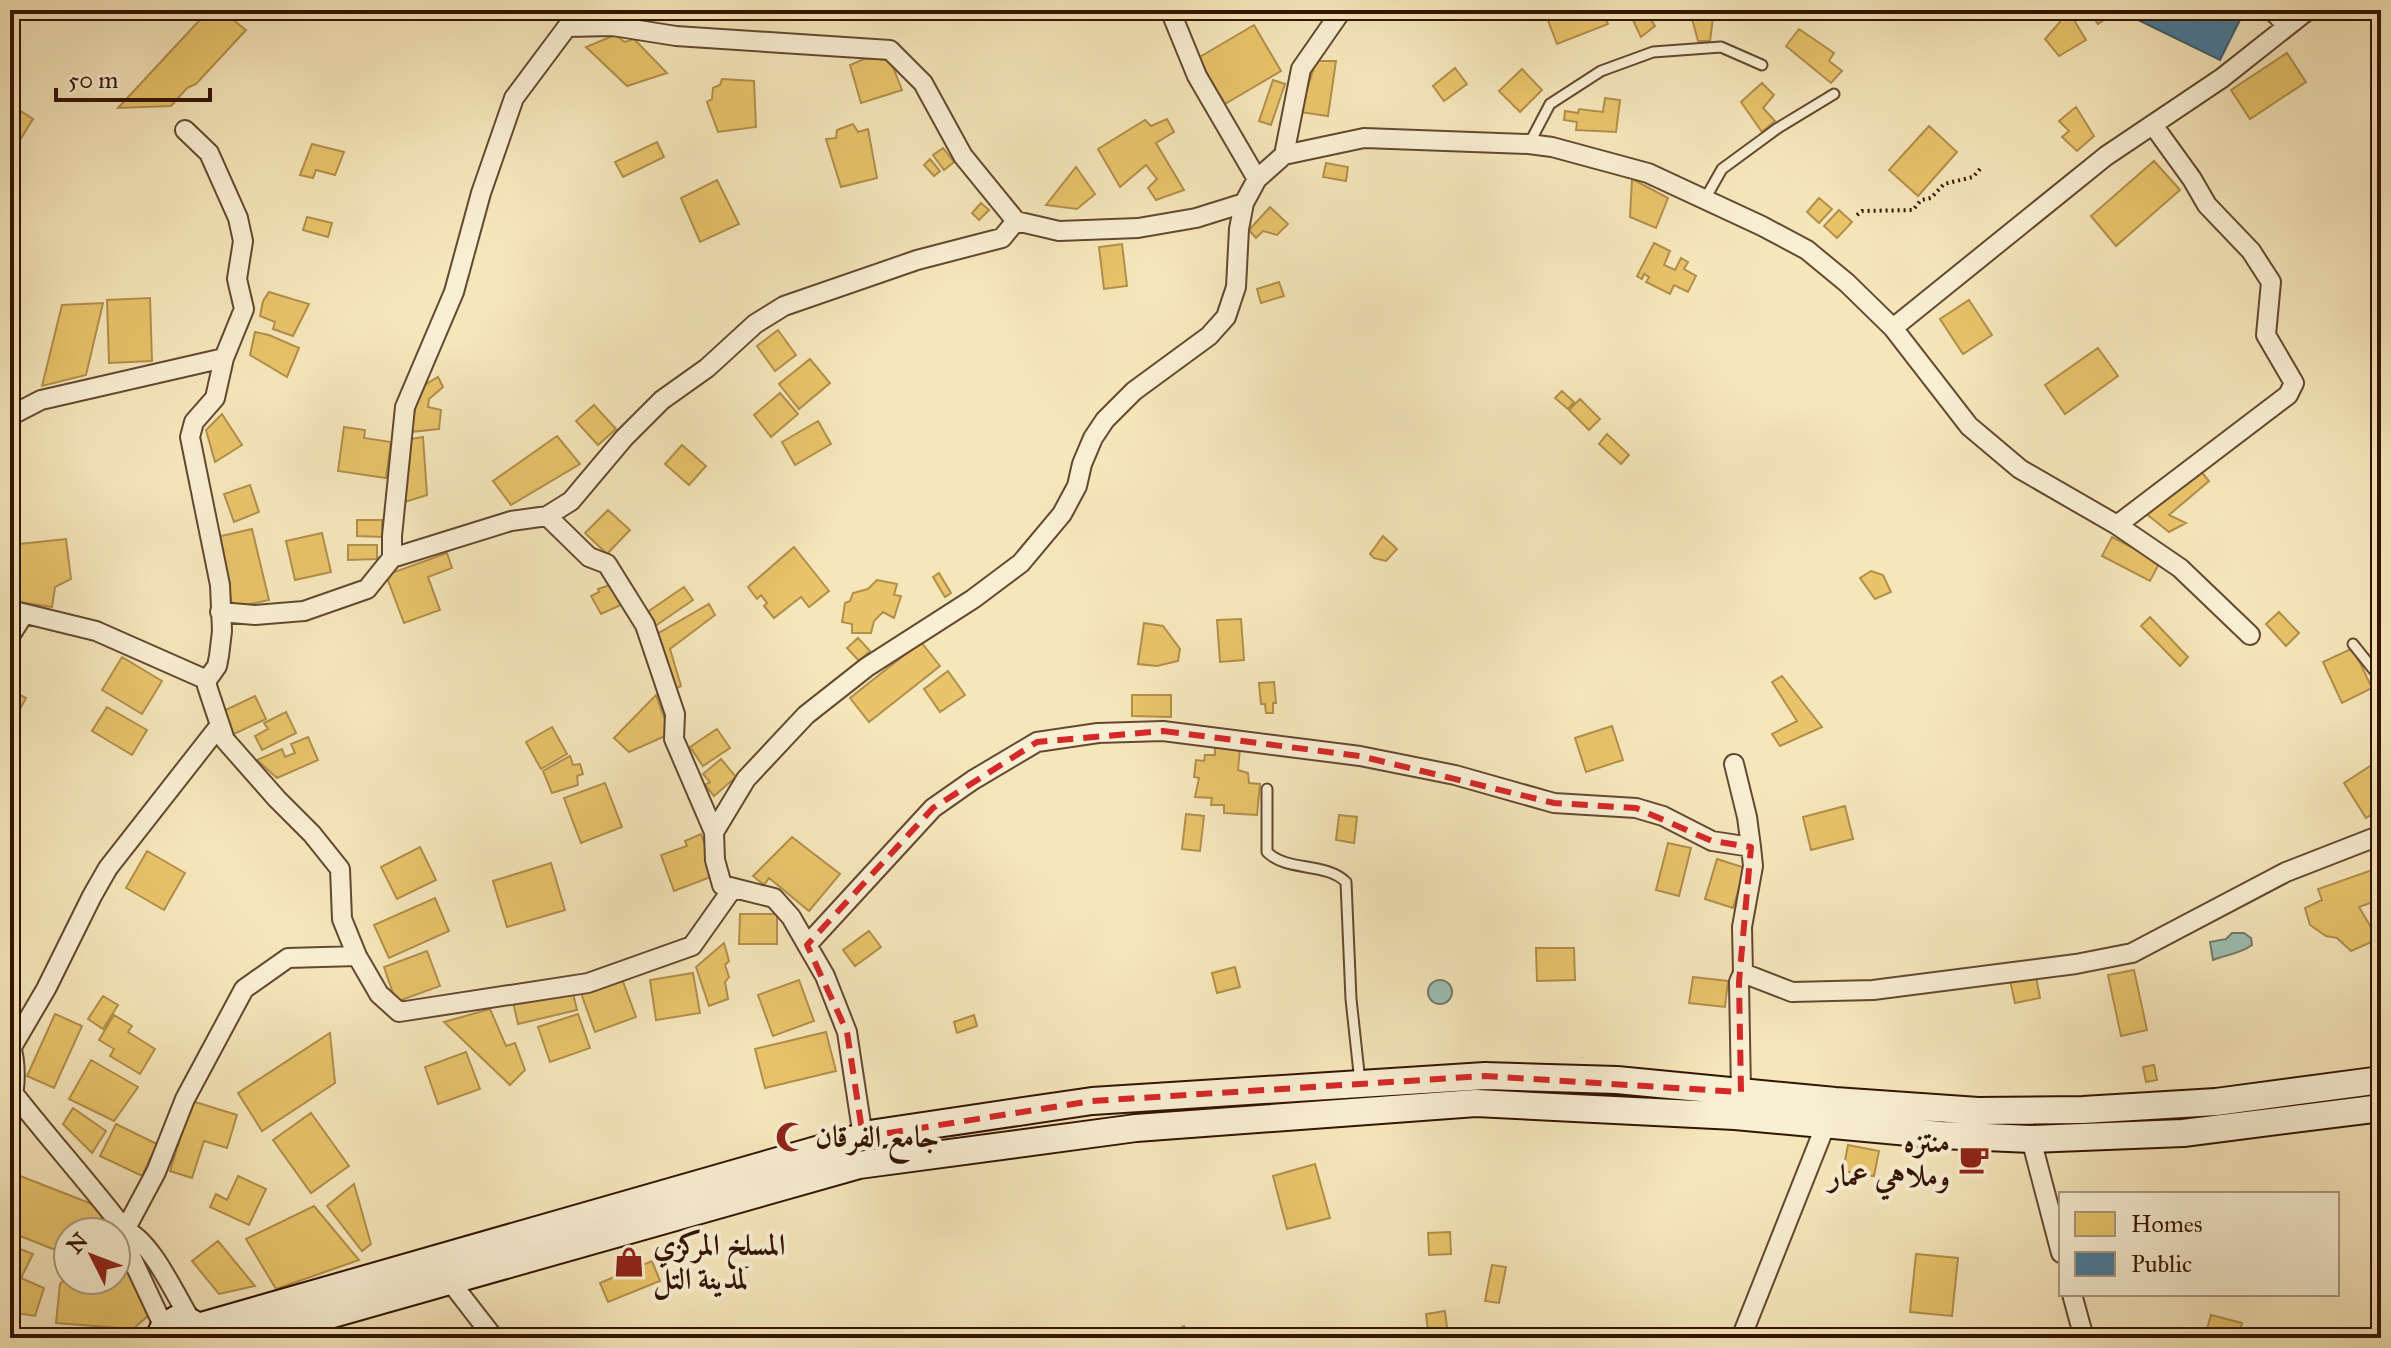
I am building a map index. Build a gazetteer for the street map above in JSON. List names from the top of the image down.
{
  "places": {
    "mosque": ["جامع الفرقان"],
    "cafe": ["منتزه وملاهي عمار"],
    "shop": ["المسلخ المركزي لمدينة التل"]
  },
  "legend": ["Homes", "Public"],
  "scale_bar": "50 m",
  "north": "top left"
}
